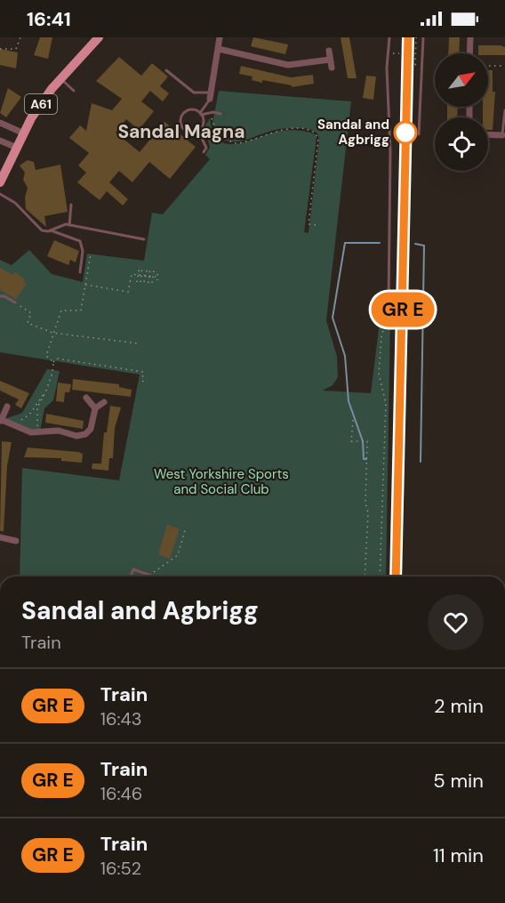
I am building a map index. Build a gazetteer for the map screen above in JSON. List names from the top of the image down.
{
  "streets": {
    "main road": ["A61"]
  },
  "districts": ["Sandal Magna"],
  "parks": ["West Yorkshire Sports and Social Club"],
  "places": ["Sandal and Agbrigg"],
  "north": "top right",
  "page": {
    "status": "16:41",
    "on_map": "GR E",
    "heading": ["Sandal and Agbrigg", "Train"],
    "list": [
      {
        "mark": "GR E",
        "name": "Train",
        "note": "16:43",
        "value": "2 min"
      },
      {
        "mark": "GR E",
        "name": "Train",
        "note": "16:46",
        "value": "5 min"
      },
      {
        "mark": "GR E",
        "name": "Train",
        "note": "16:52",
        "value": "11 min"
      }
    ]
  }
}
